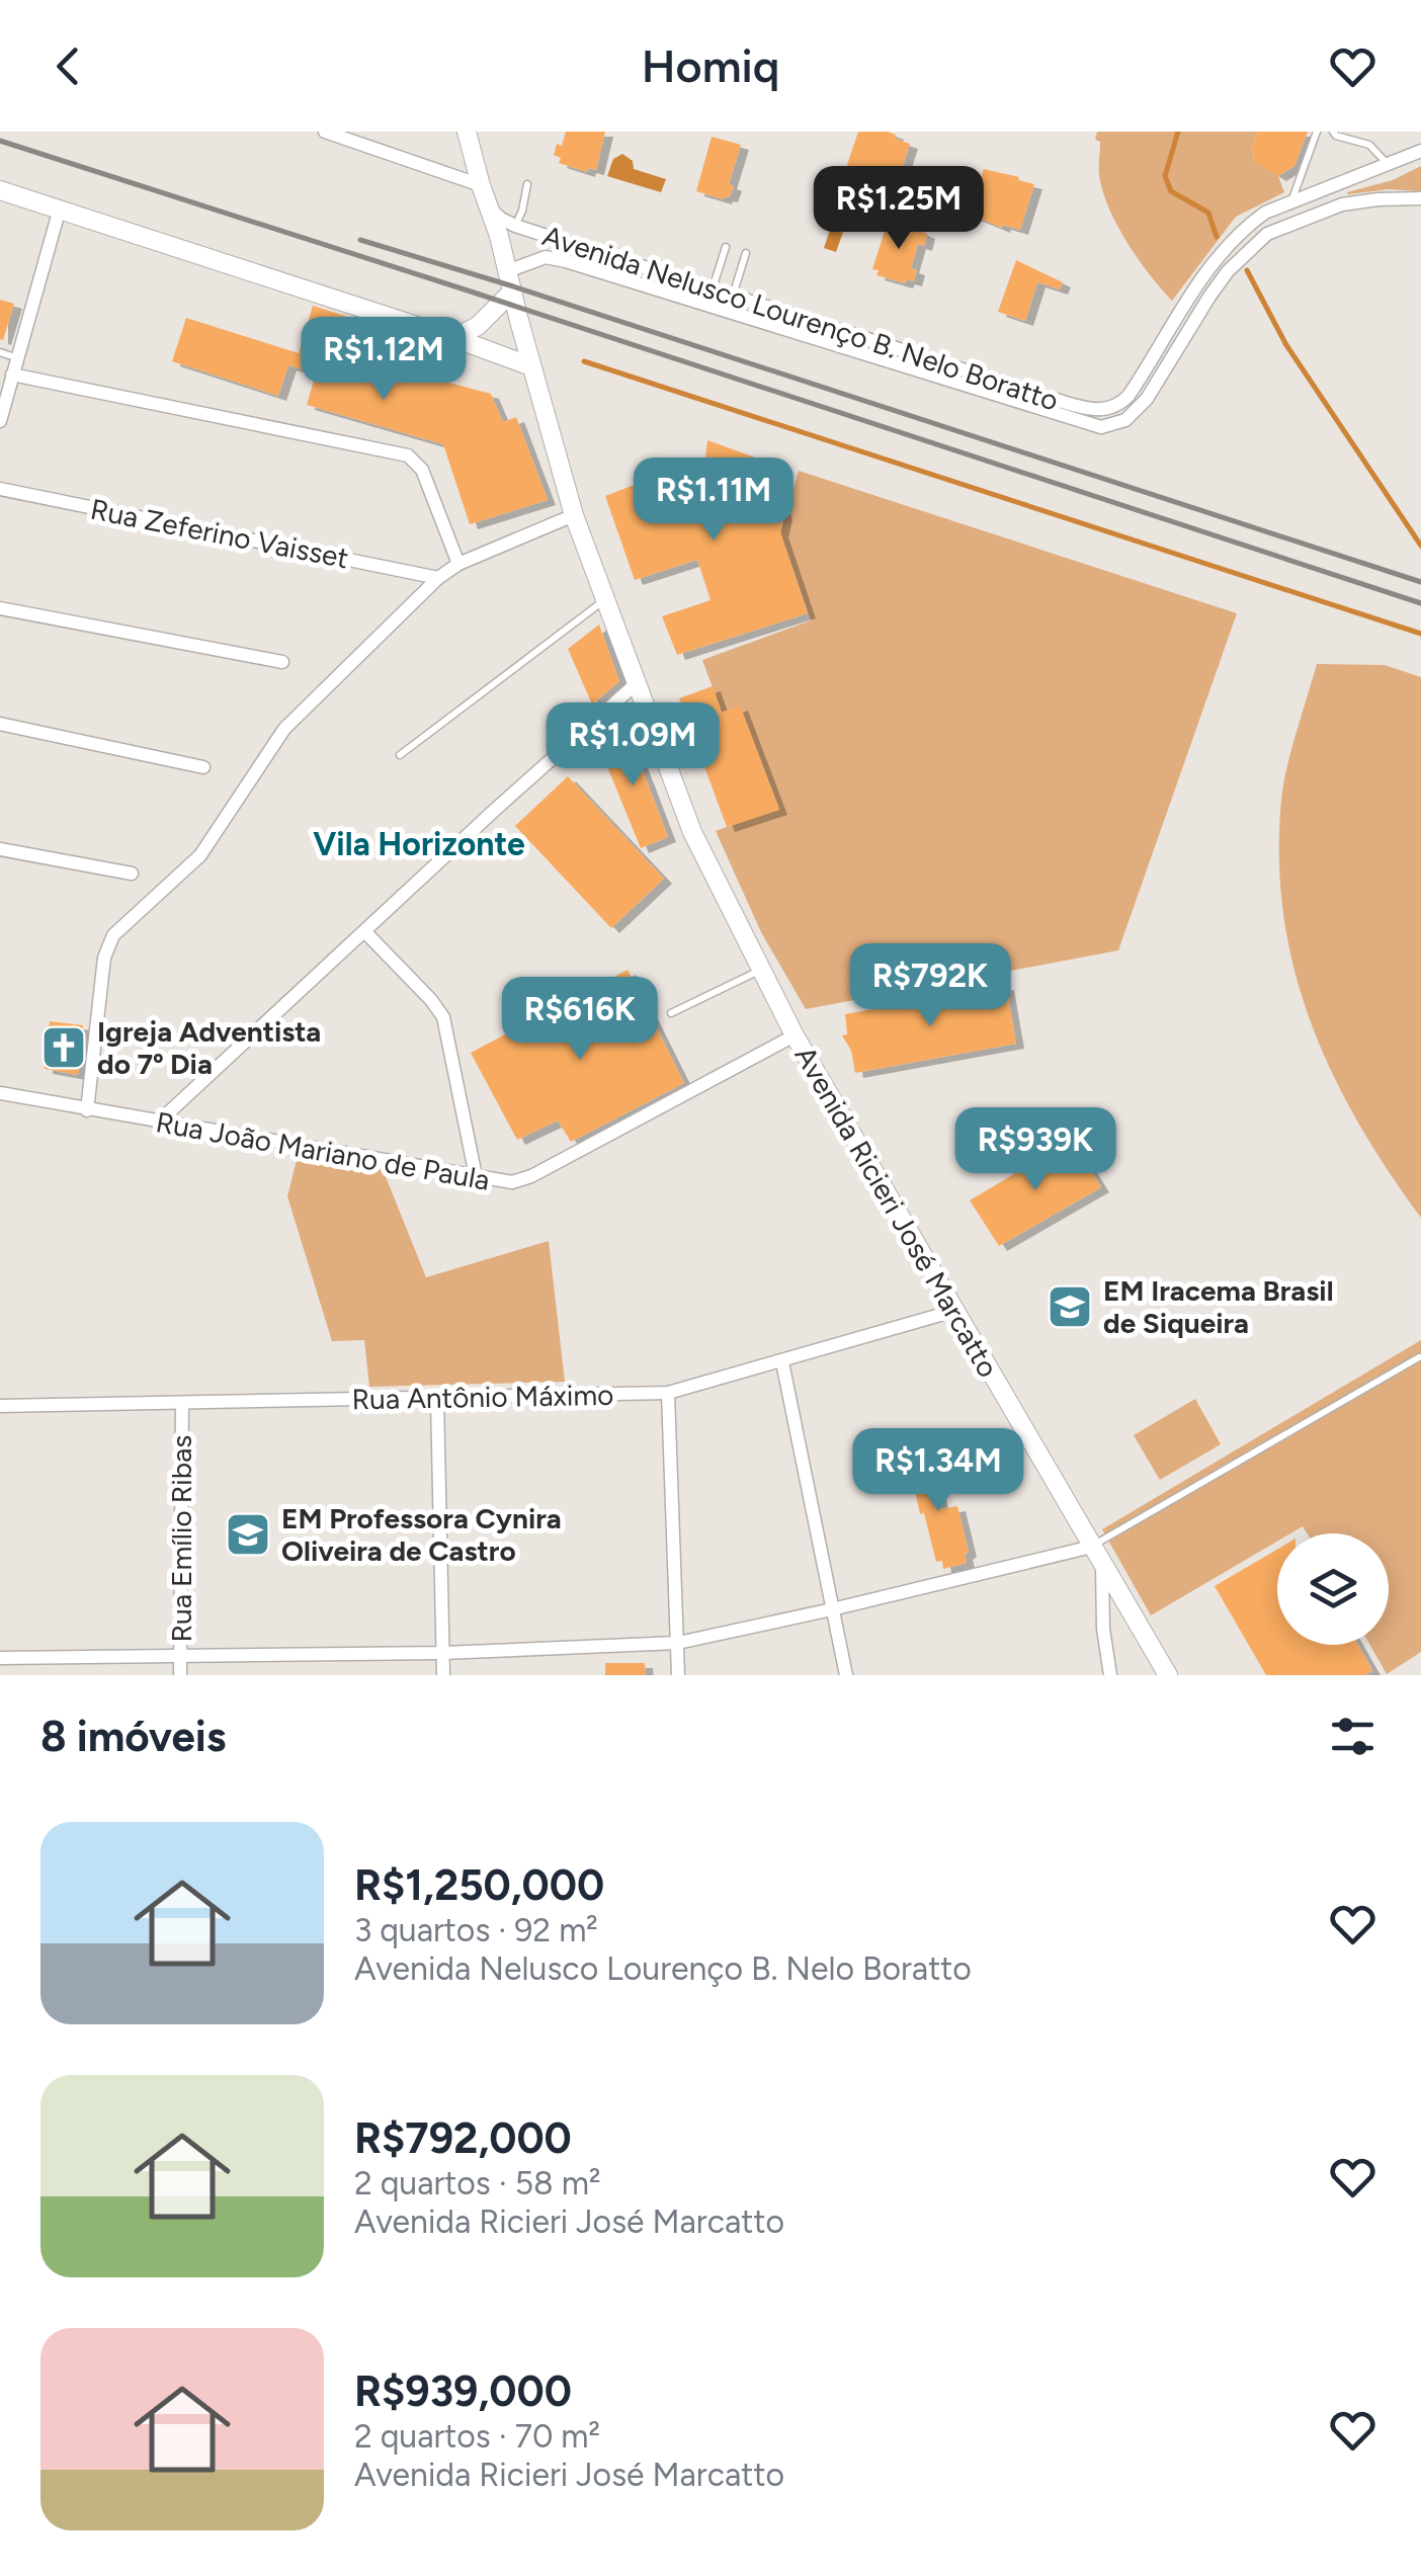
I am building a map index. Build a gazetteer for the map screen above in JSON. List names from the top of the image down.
{
  "streets": {
    "main road": ["Avenida Ricieri José Marcatto"],
    "street": [
      "Avenida Nelusco Lourenço B. Nelo Boratto",
      "Rua Zeferino Vaisset",
      "Rua João Mariano de Paula",
      "Rua Antônio Máximo",
      "Rua Emílio Ribas"
    ]
  },
  "crossings": [
    ["Avenida Nelusco Lourenço B. Nelo Boratto", "Avenida Ricieri José Marcatto"],
    ["Rua João Mariano de Paula", "Avenida Ricieri José Marcatto"],
    ["Avenida Ricieri José Marcatto", "Rua Antônio Máximo"],
    ["Rua Antônio Máximo", "Rua Emílio Ribas"]
  ],
  "districts": ["Vila Horizonte"],
  "places": {
    "church": ["Igreja Adventista do 7º Dia"],
    "school or university": ["EM Iracema Brasil de Siqueira", "EM Professora Cynira Oliveira de Castro"]
  },
  "page": {
    "header": "Homiq",
    "price": [
      "R$1.25M",
      "R$1.12M",
      "R$1.11M",
      "R$1.09M",
      "R$792K",
      "R$616K",
      "R$939K",
      "R$1.34M"
    ],
    "heading": "8 imóveis",
    "list": [
      {
        "name": "R$1,250,000",
        "note": "3 quartos · 92 m² · Avenida Nelusco Lourenço B. Nelo Boratto"
      },
      {
        "name": "R$792,000",
        "note": "2 quartos · 58 m² · Avenida Ricieri José Marcatto"
      },
      {
        "name": "R$939,000",
        "note": "2 quartos · 70 m² · Avenida Ricieri José Marcatto"
      }
    ]
  }
}
